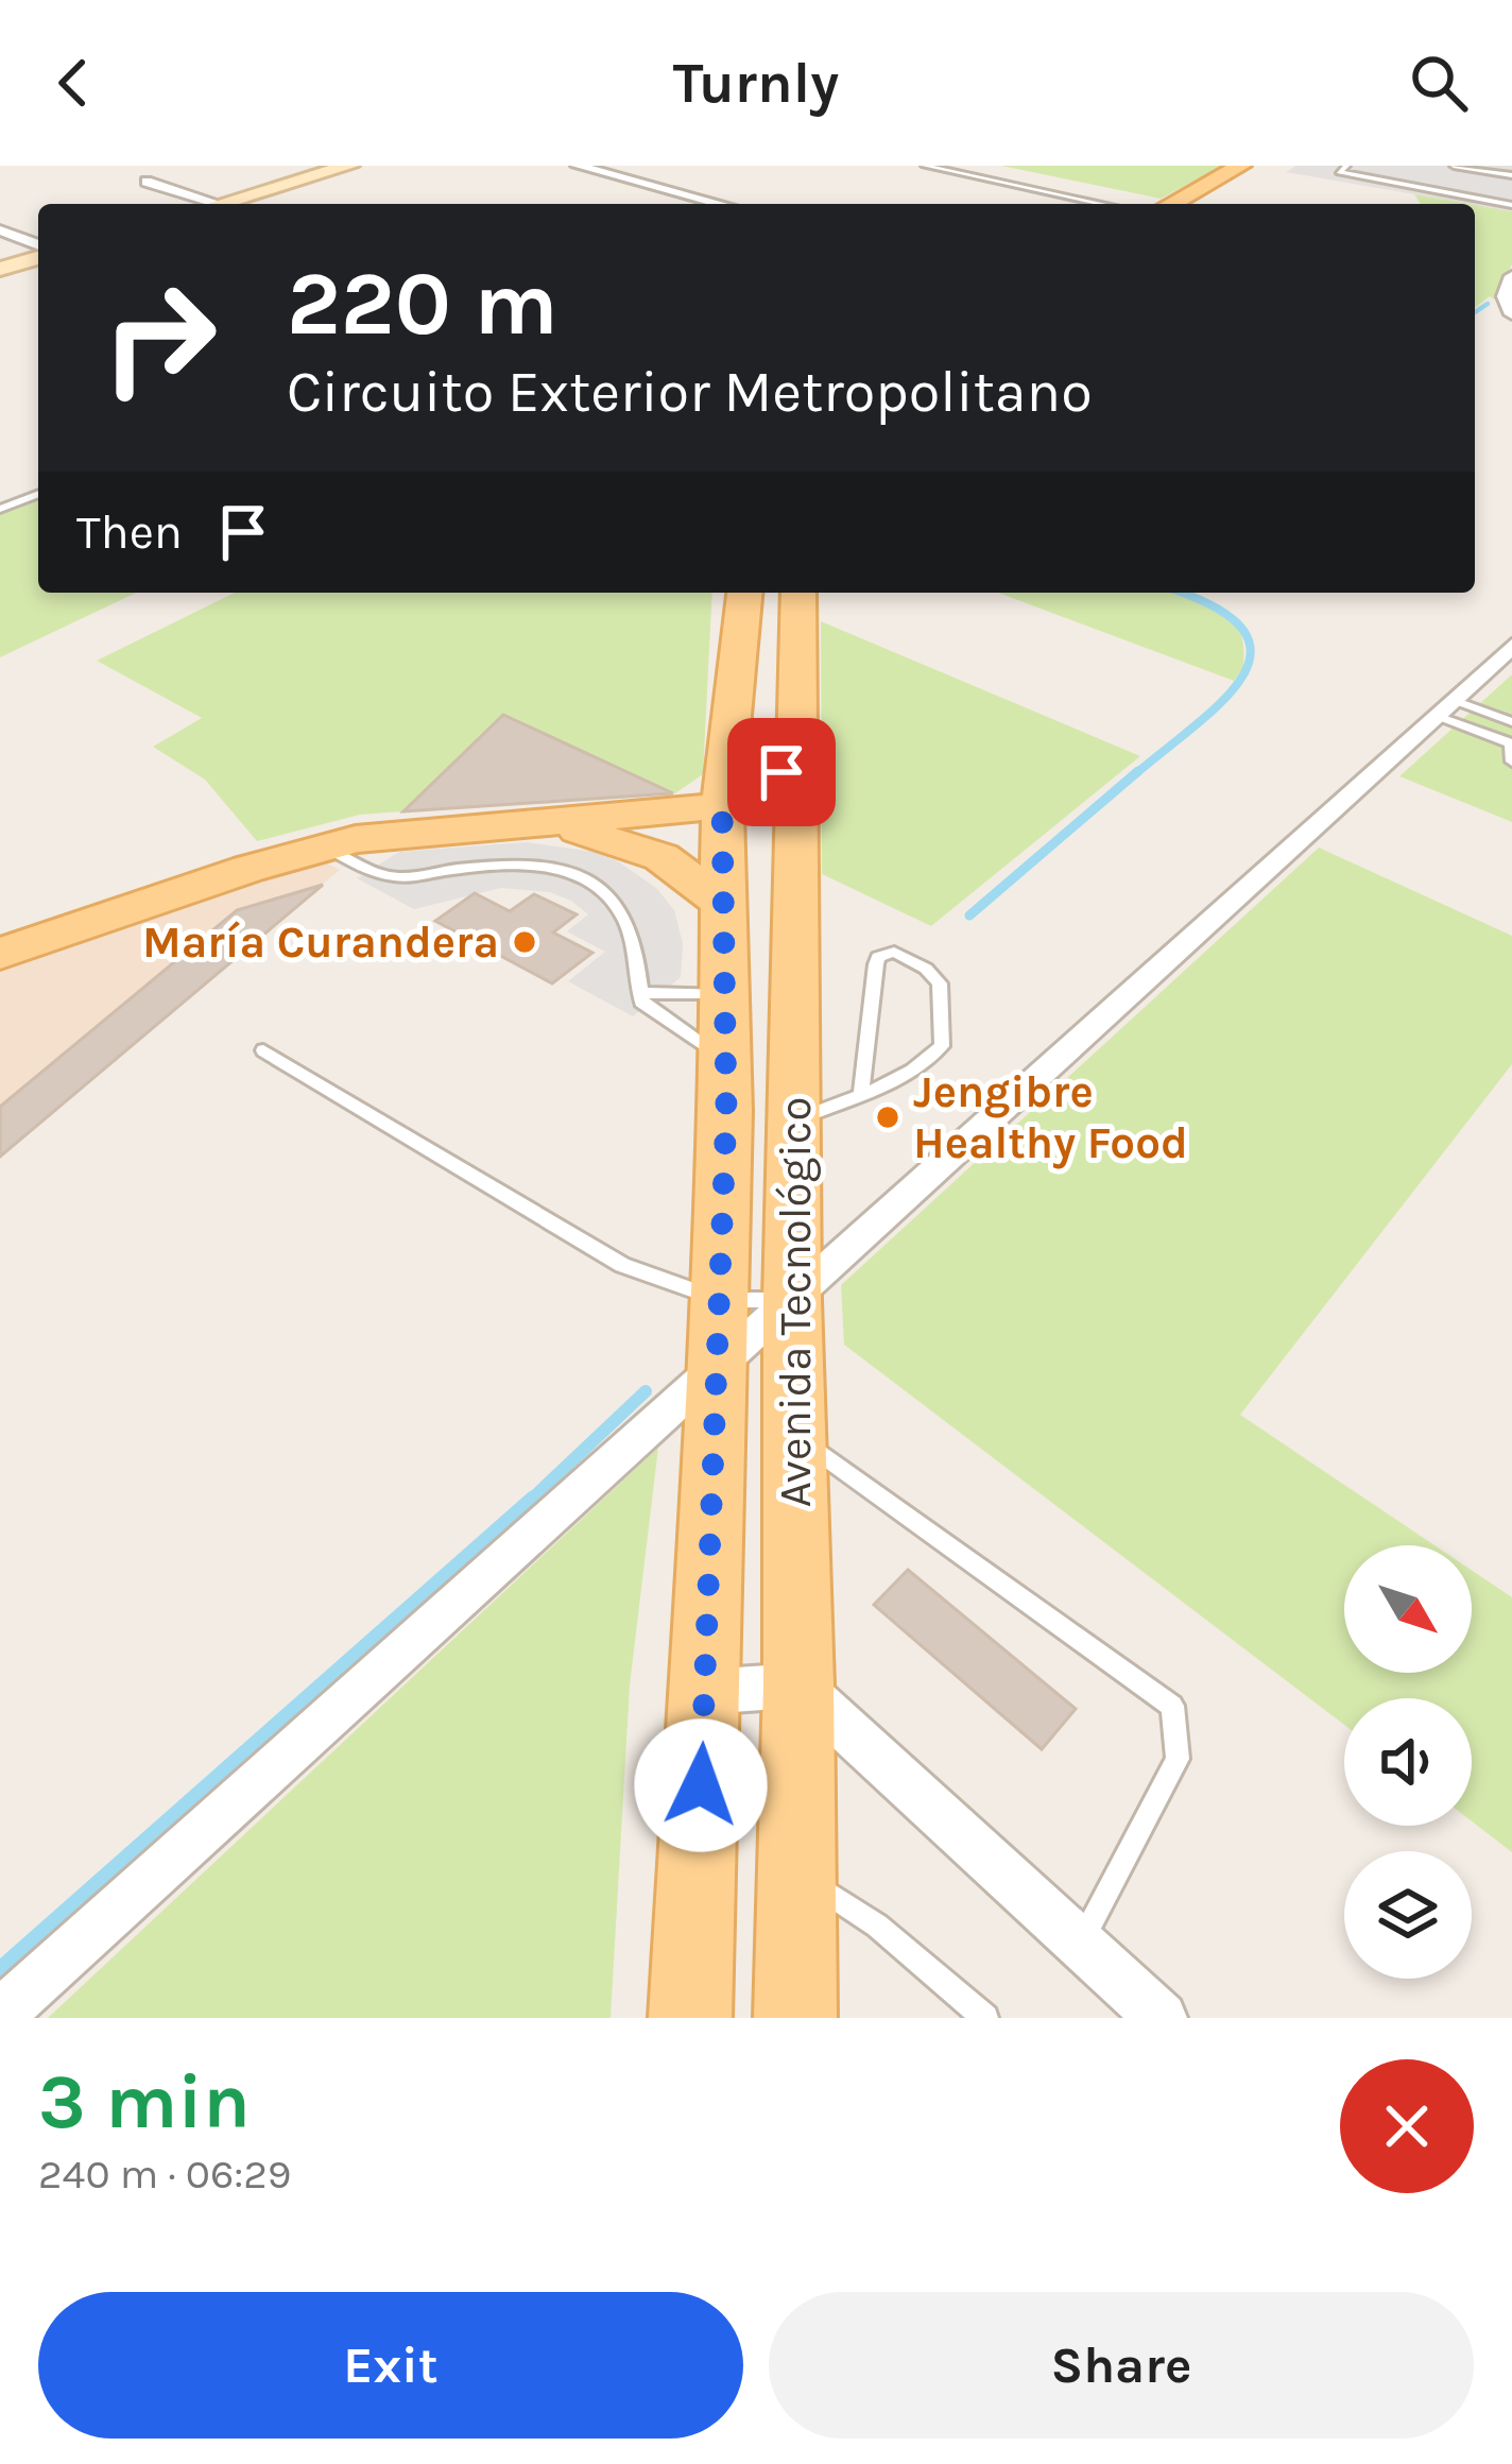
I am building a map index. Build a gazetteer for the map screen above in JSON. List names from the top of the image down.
{
  "streets": {
    "main road": ["Avenida Tecnológico"]
  },
  "places": ["María Curandera", "Jengibre Healthy Food"],
  "north": "bottom right",
  "page": {
    "header": "Turnly",
    "turn": ["220 m", "Circuito Exterior Metropolitano"],
    "then": "Then",
    "heading": ["3 min", "240 m · 06:29"],
    "buttons": ["Exit", "Share"]
  }
}
